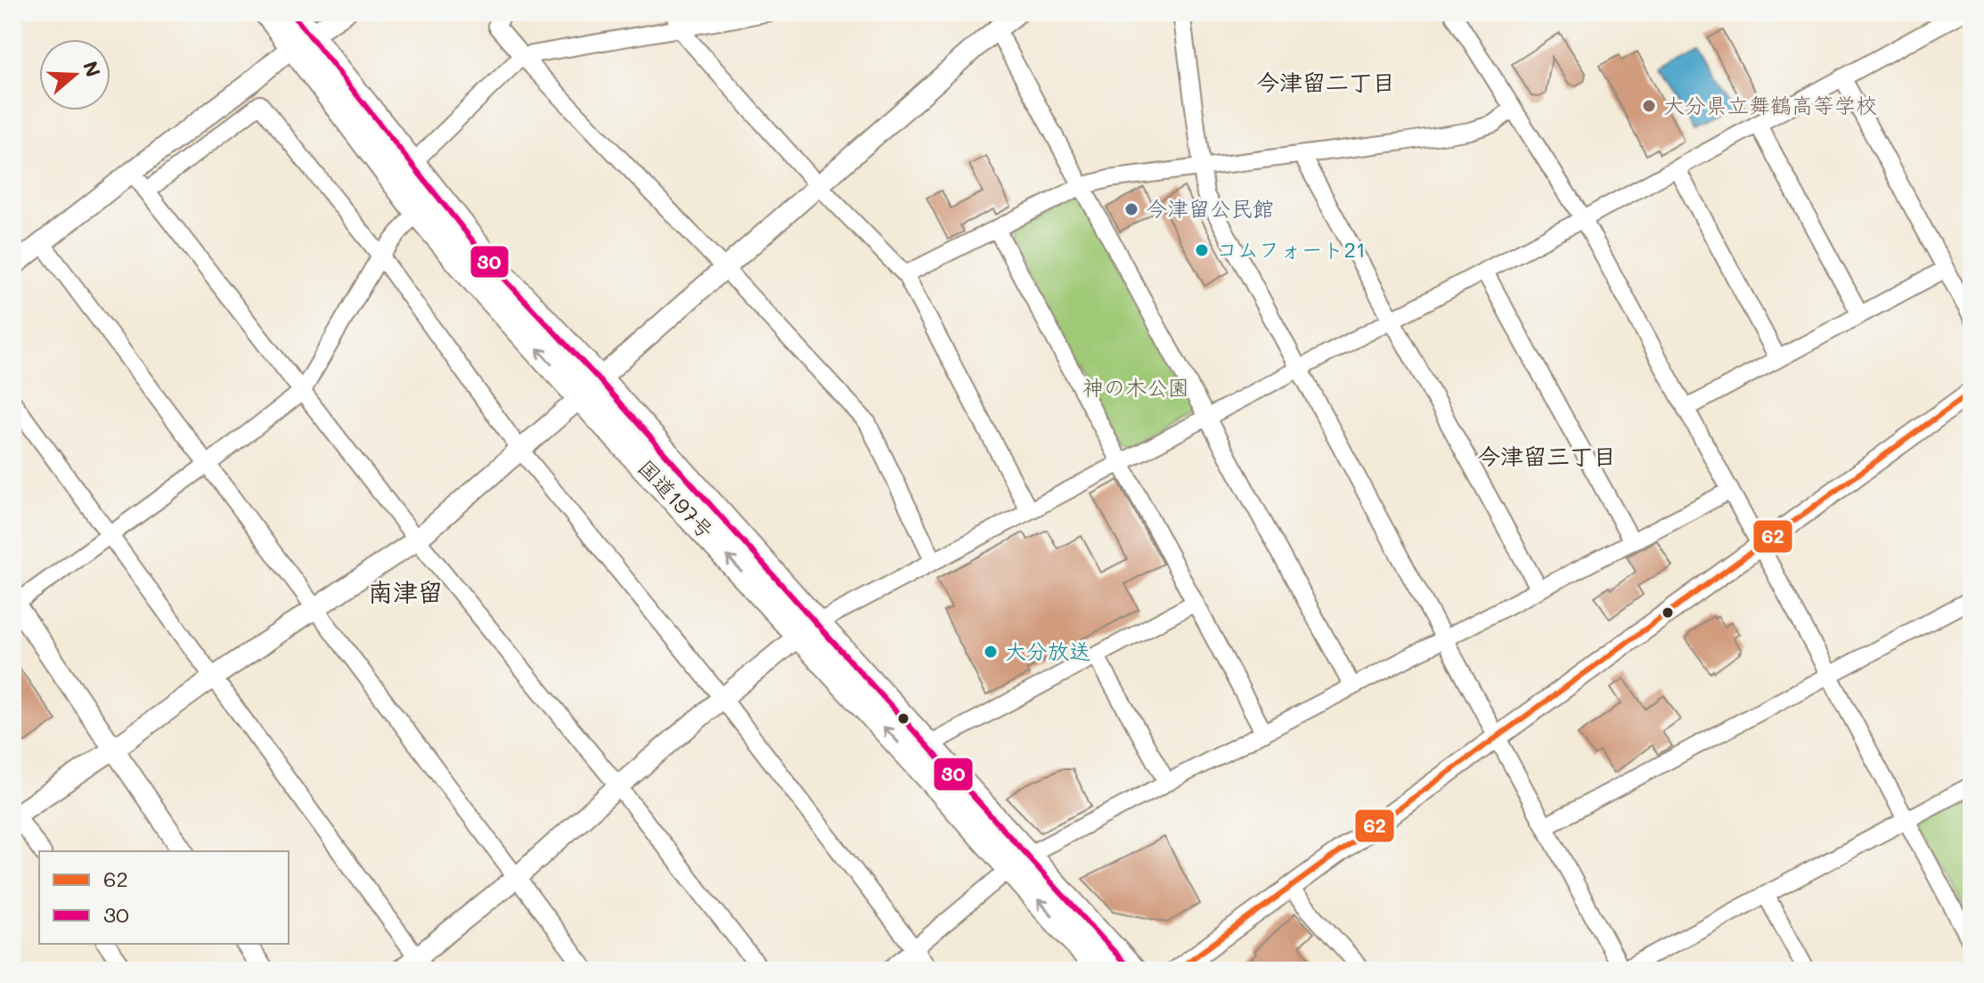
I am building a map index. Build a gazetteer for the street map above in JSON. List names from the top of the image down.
{
  "streets": {
    "highway": ["国道197号"]
  },
  "districts": ["今津留二丁目", "今津留三丁目", "南津留"],
  "parks": ["神の木公園"],
  "places": [
    "大分県立舞鶴高等学校",
    "今津留公民館",
    "コムフォート21",
    "大分放送"
  ],
  "lines": ["transit line 30", "transit line 62"],
  "legend": ["62", "30"],
  "north": "right"
}
